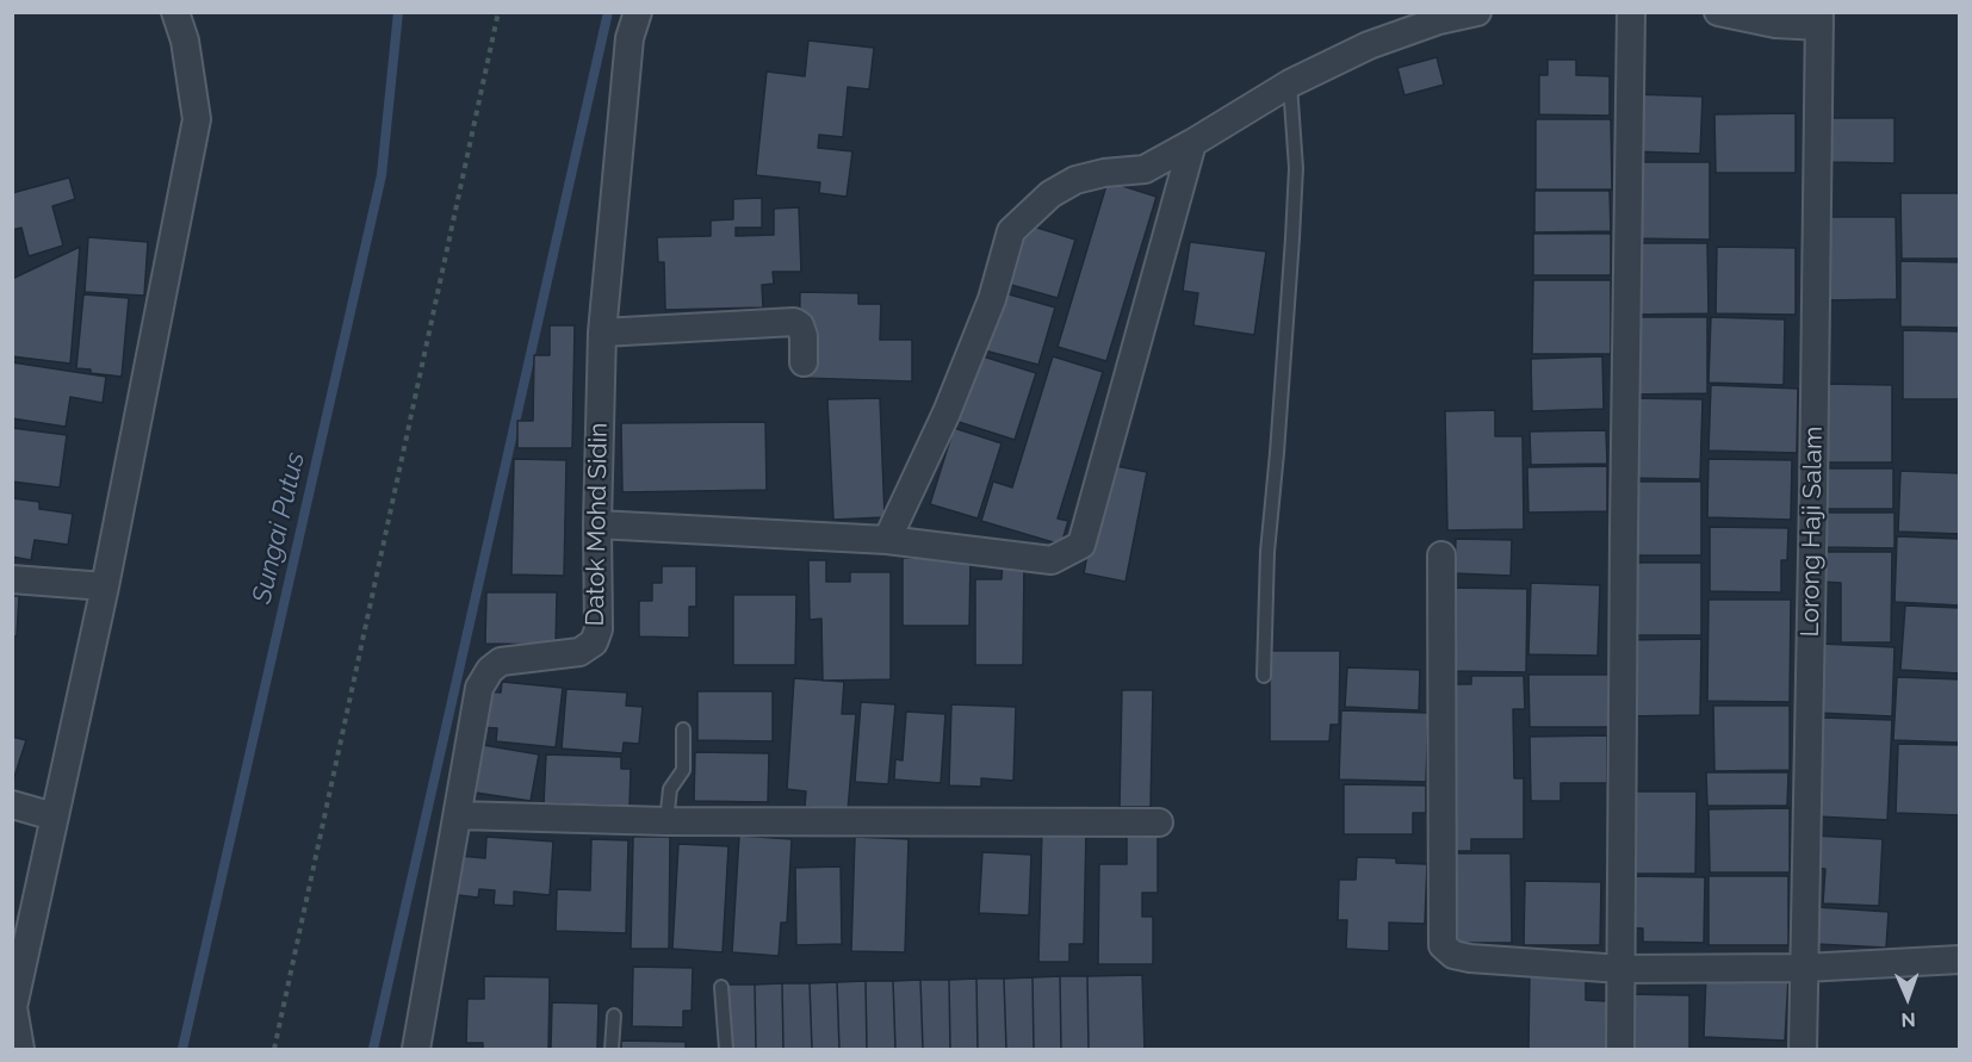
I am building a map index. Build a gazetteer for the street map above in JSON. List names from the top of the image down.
{
  "streets": {
    "street": ["Datok Mohd Sidin", "Lorong Haji Salam"]
  },
  "water": ["Sungai Putus"],
  "north": "bottom"
}
